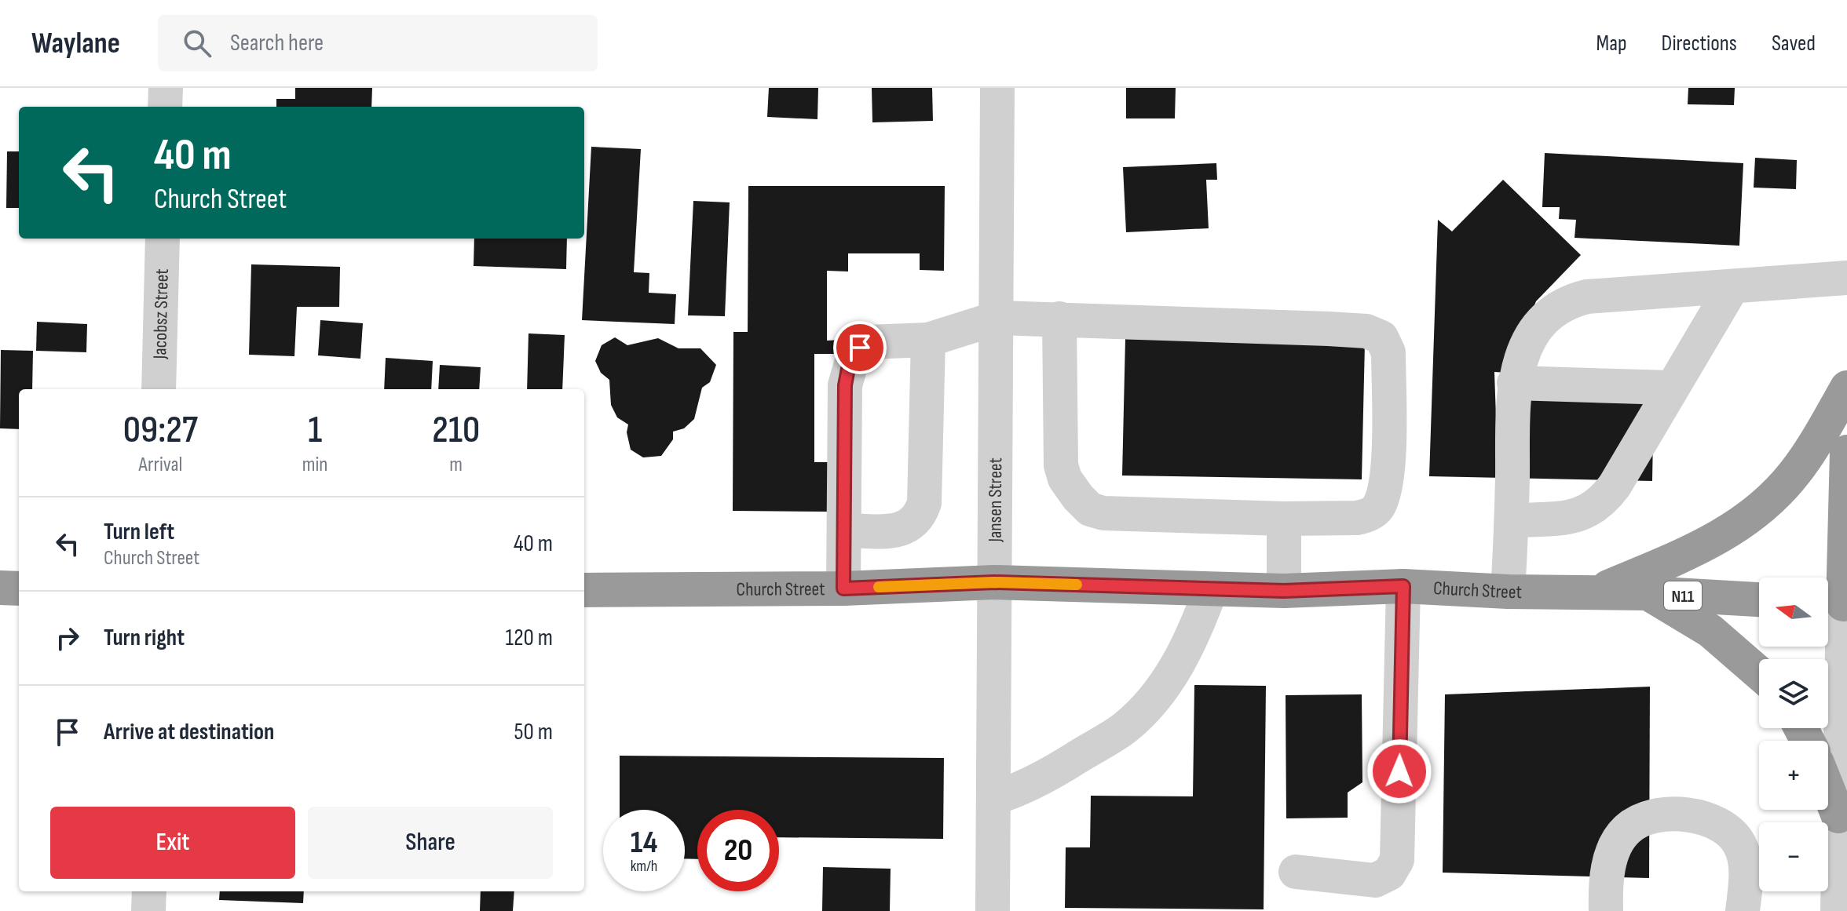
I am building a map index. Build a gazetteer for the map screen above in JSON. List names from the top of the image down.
{
  "streets": {
    "highway": ["Church Street", "N11"],
    "street": ["Jacobsz Street", "Jansen Street"]
  },
  "crossings": [
    ["Jansen Street", "Church Street"]
  ],
  "north": "left",
  "page": {
    "header": "Waylane",
    "search": "Search here",
    "nav": ["Map", "Directions", "Saved"],
    "turn": ["40 m", "Church Street"],
    "eta": [
      "09:27",
      "Arrival",
      "1",
      "min",
      "210",
      "m"
    ],
    "list": [
      {
        "name": "Turn left",
        "note": "Church Street",
        "value": "40 m"
      },
      {
        "name": "Turn right",
        "value": "120 m"
      },
      {
        "name": "Arrive at destination",
        "value": "50 m"
      }
    ],
    "map_buttons": ["+", "−"],
    "buttons": ["Exit", "Share"],
    "speed": "14 km/h",
    "limit": "20"
  }
}
